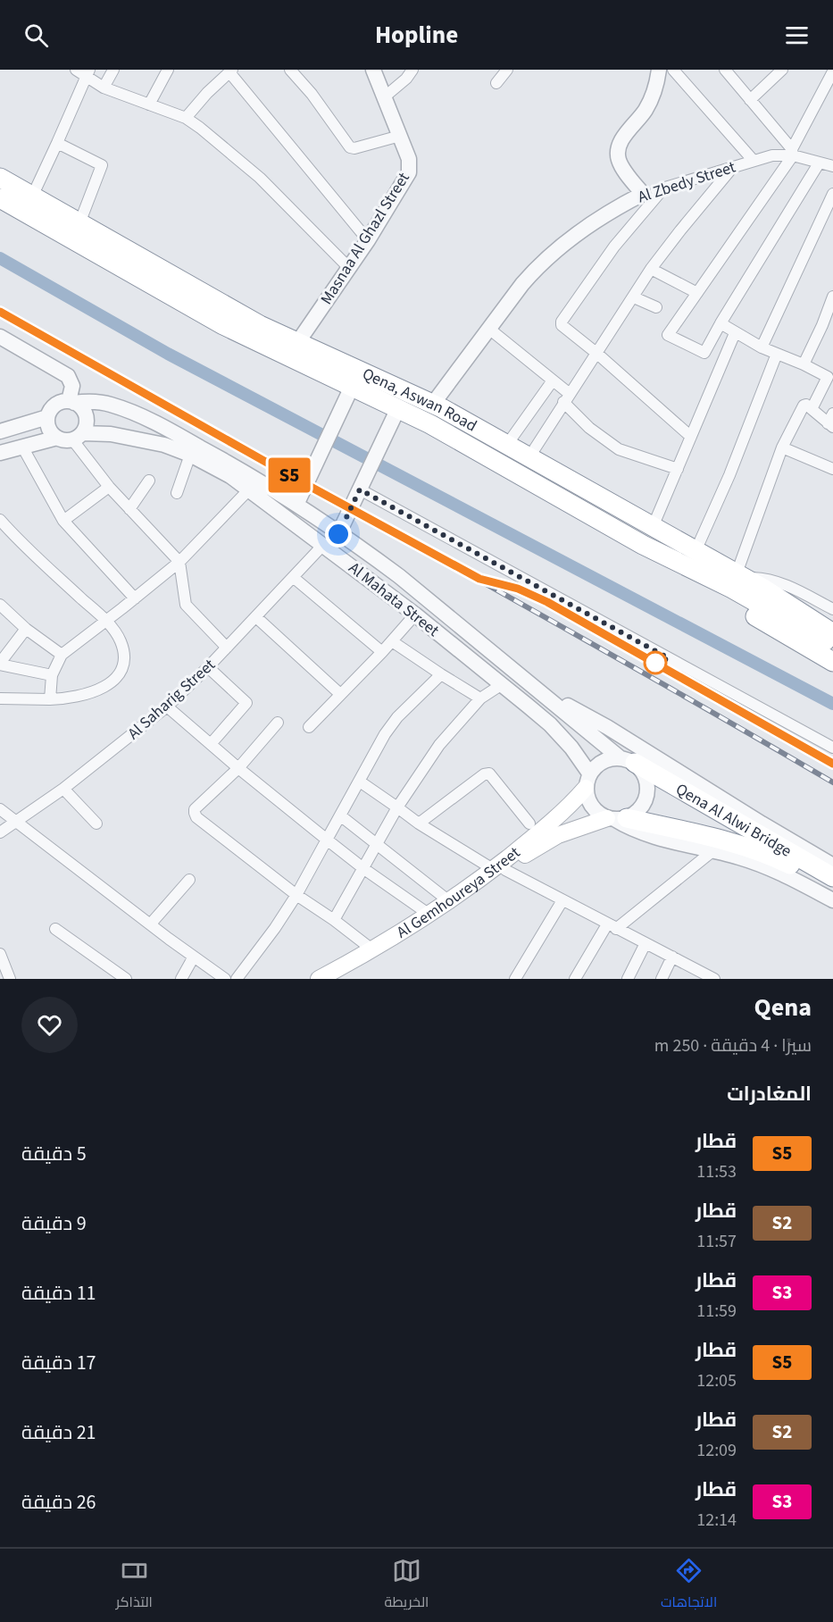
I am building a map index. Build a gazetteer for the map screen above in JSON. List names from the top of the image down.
{
  "streets": {
    "highway": ["Qena, Aswan Road", "Qena Al Alwi Bridge"],
    "main road": ["Al Gemhoureya Street"],
    "street": [
      "Al Zbedy Street",
      "Masnaa Al Ghazl Street",
      "Al Mahata Street",
      "Al Saharig Street"
    ]
  },
  "crossings": [
    ["Al Zbedy Street", "Qena, Aswan Road"],
    ["Masnaa Al Ghazl Street", "Qena, Aswan Road"],
    ["Al Mahata Street", "Al Saharig Street"],
    ["Al Mahata Street", "Qena Al Alwi Bridge"],
    ["Al Mahata Street", "Al Gemhoureya Street"],
    ["Qena Al Alwi Bridge", "Al Gemhoureya Street"]
  ],
  "page": {
    "header": "Hopline",
    "on_map": "S5",
    "heading": [
      ["Qena", "سيرًا · 4 دقيقة · 250 m"],
      "المغادرات"
    ],
    "list": [
      {
        "mark": "S5",
        "name": "قطار",
        "note": "11:53",
        "value": "5 دقيقة"
      },
      {
        "mark": "S2",
        "name": "قطار",
        "note": "11:57",
        "value": "9 دقيقة"
      },
      {
        "mark": "S3",
        "name": "قطار",
        "note": "11:59",
        "value": "11 دقيقة"
      },
      {
        "mark": "S5",
        "name": "قطار",
        "note": "12:05",
        "value": "17 دقيقة"
      },
      {
        "mark": "S2",
        "name": "قطار",
        "note": "12:09",
        "value": "21 دقيقة"
      },
      {
        "mark": "S3",
        "name": "قطار",
        "note": "12:14",
        "value": "26 دقيقة"
      }
    ],
    "tabs": ["الاتجاهات", "الخريطة", "التذاكر"]
  }
}
